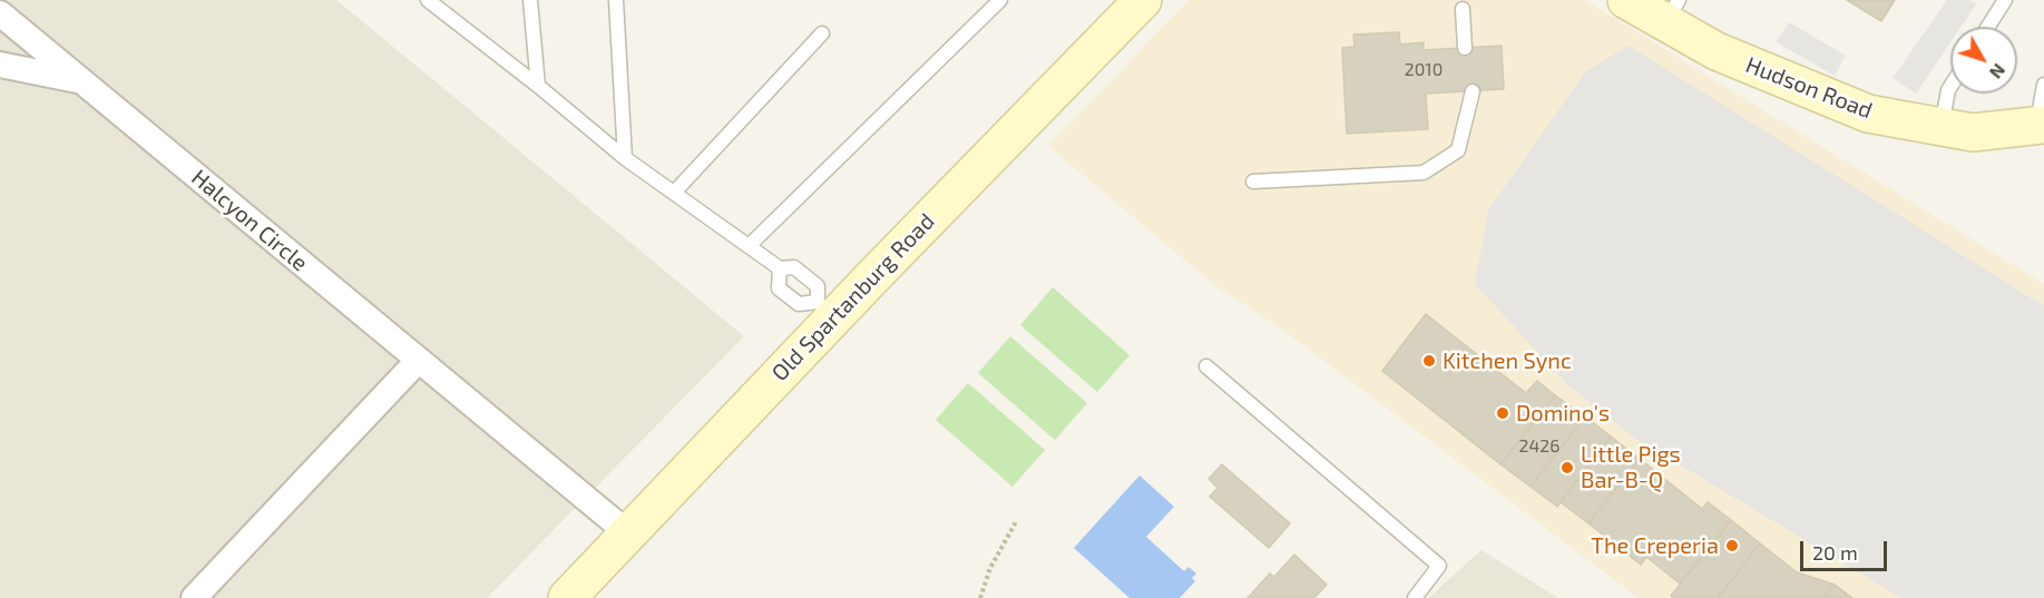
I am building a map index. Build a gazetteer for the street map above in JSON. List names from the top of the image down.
{
  "streets": {
    "street": ["Hudson Road", "Halcyon Circle", "Old Spartanburg Road"]
  },
  "crossings": [
    ["Halcyon Circle", "Old Spartanburg Road"]
  ],
  "places": [
    "Kitchen Sync",
    "Domino's",
    "Little Pigs Bar-B-Q",
    "The Creperia"
  ],
  "house_numbers": ["2010", "2426"],
  "scale_bar": "20 m",
  "north": "bottom right"
}
